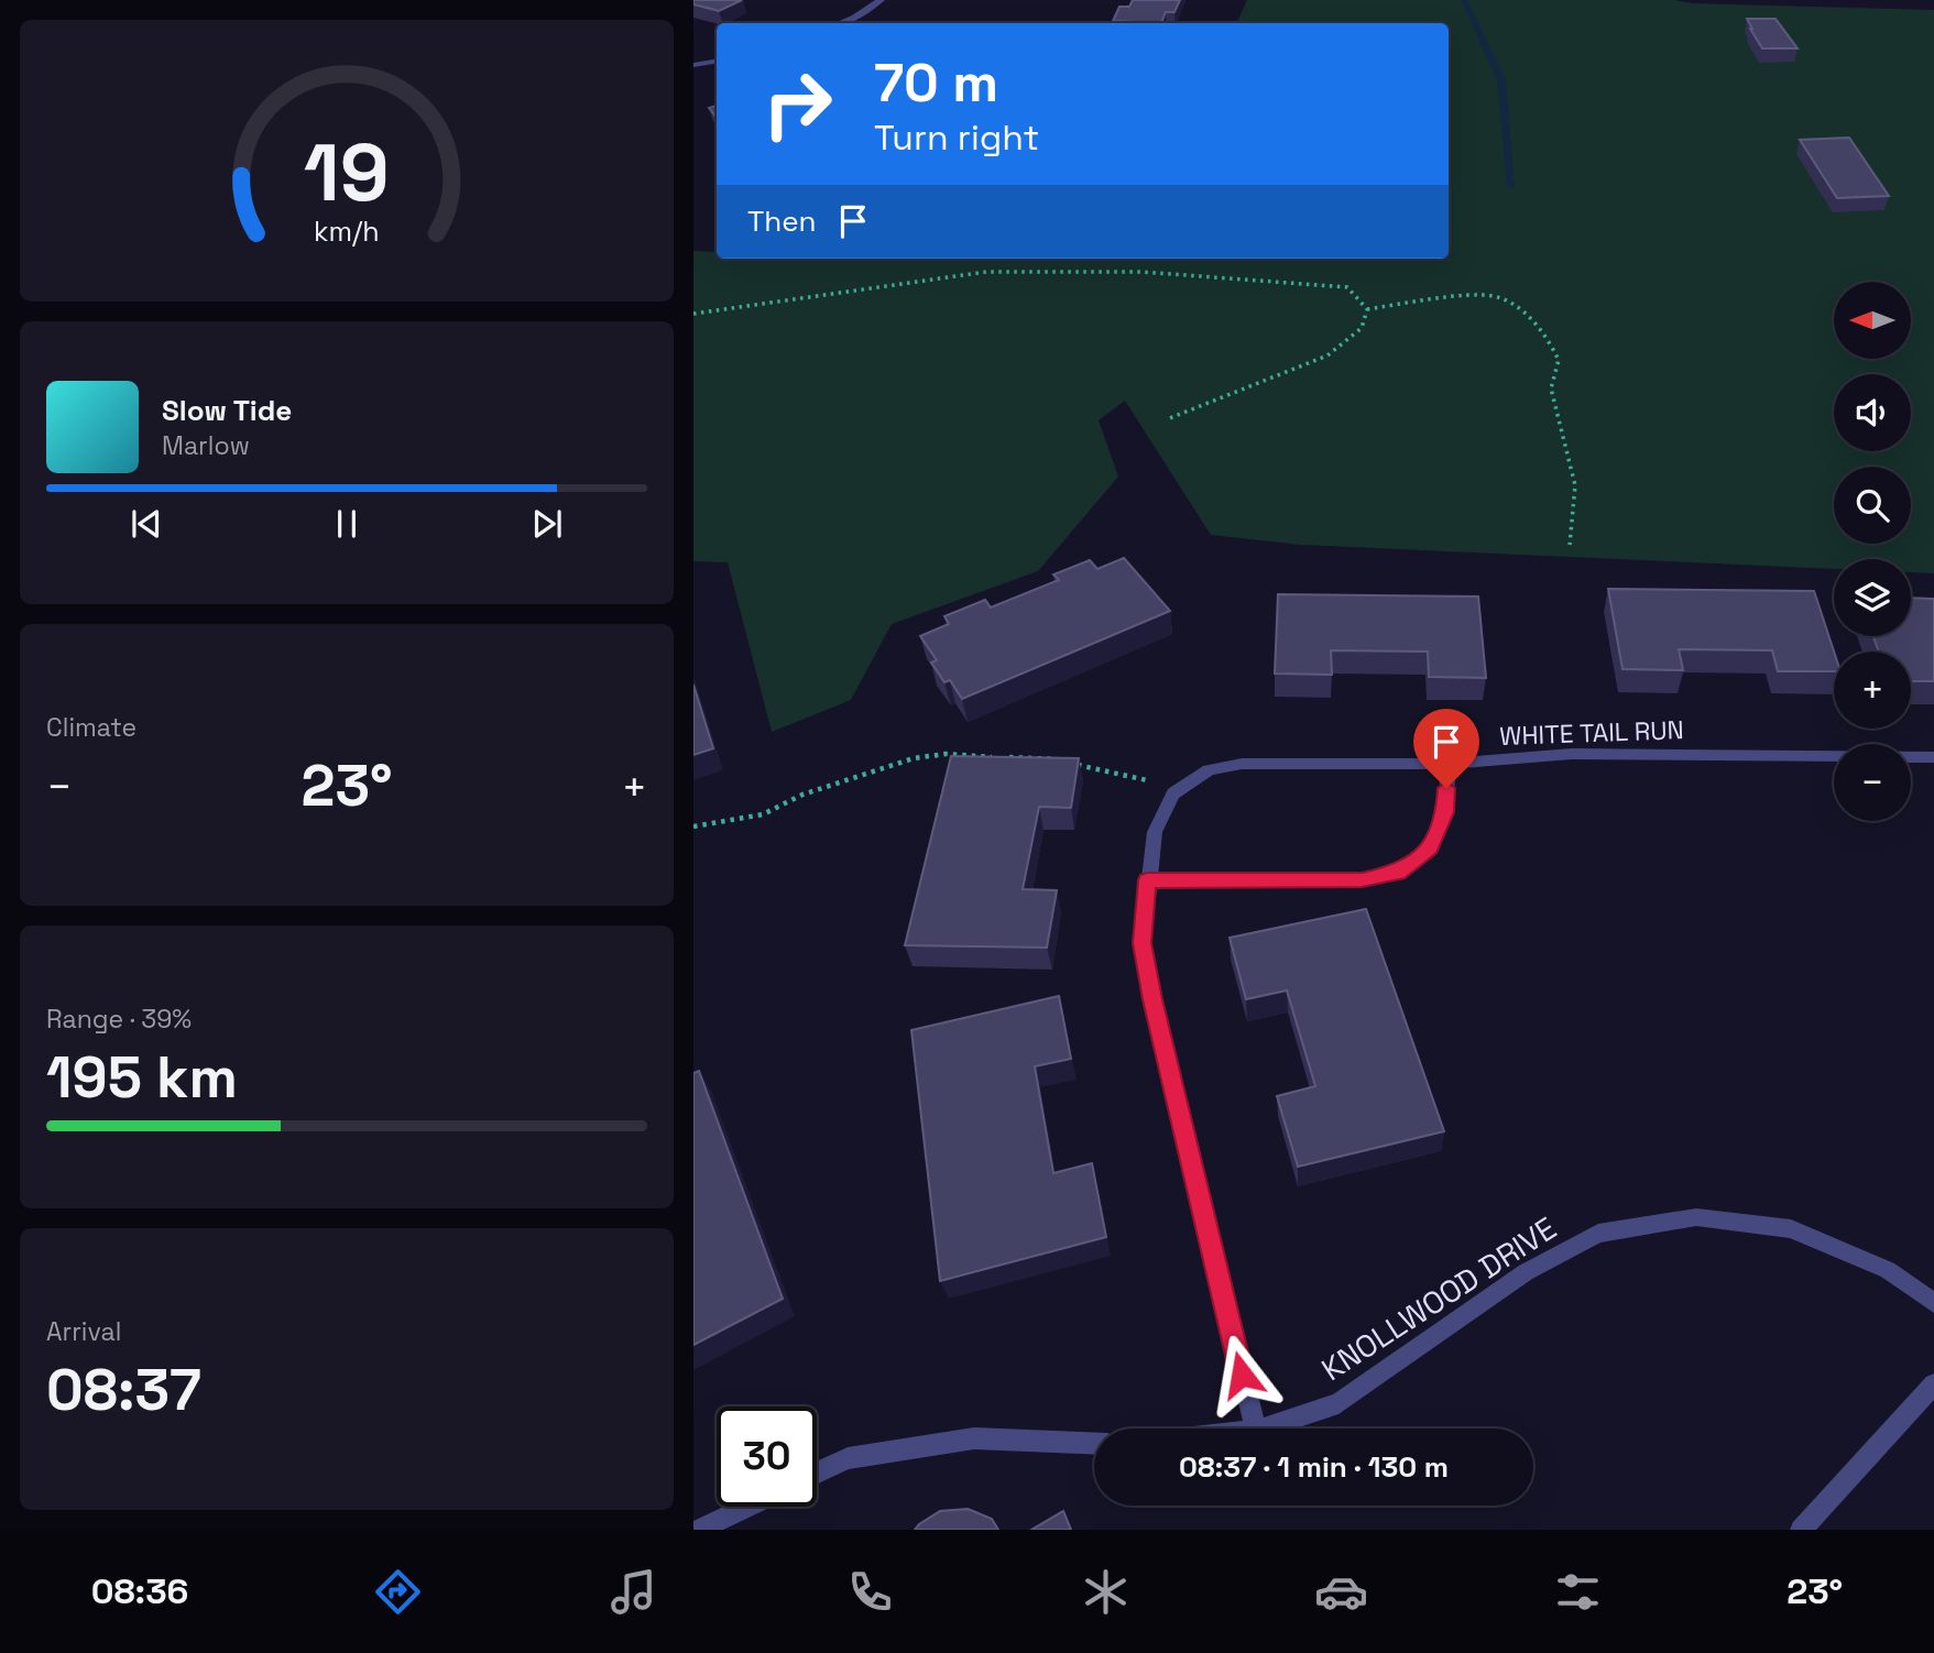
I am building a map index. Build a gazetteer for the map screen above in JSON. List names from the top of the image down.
{
  "streets": {
    "street": ["WHITE TAIL RUN", "KNOLLWOOD DRIVE"]
  },
  "north": "left",
  "page": {
    "turn": ["70 m", "Turn right"],
    "then": "Then",
    "map_buttons": ["+", "−"],
    "song": ["Slow Tide", "Marlow"],
    "tile": [
      "Climate",
      ["Range · 39%", "195 km"],
      ["Arrival", "08:37"]
    ],
    "heat": ["−", "23°", "+"],
    "limit": "30",
    "trip": "08:37 · 1 min · 130 m",
    "tabs": ["08:36", "23°"],
    "gauge": ["19", "km/h"]
  }
}
